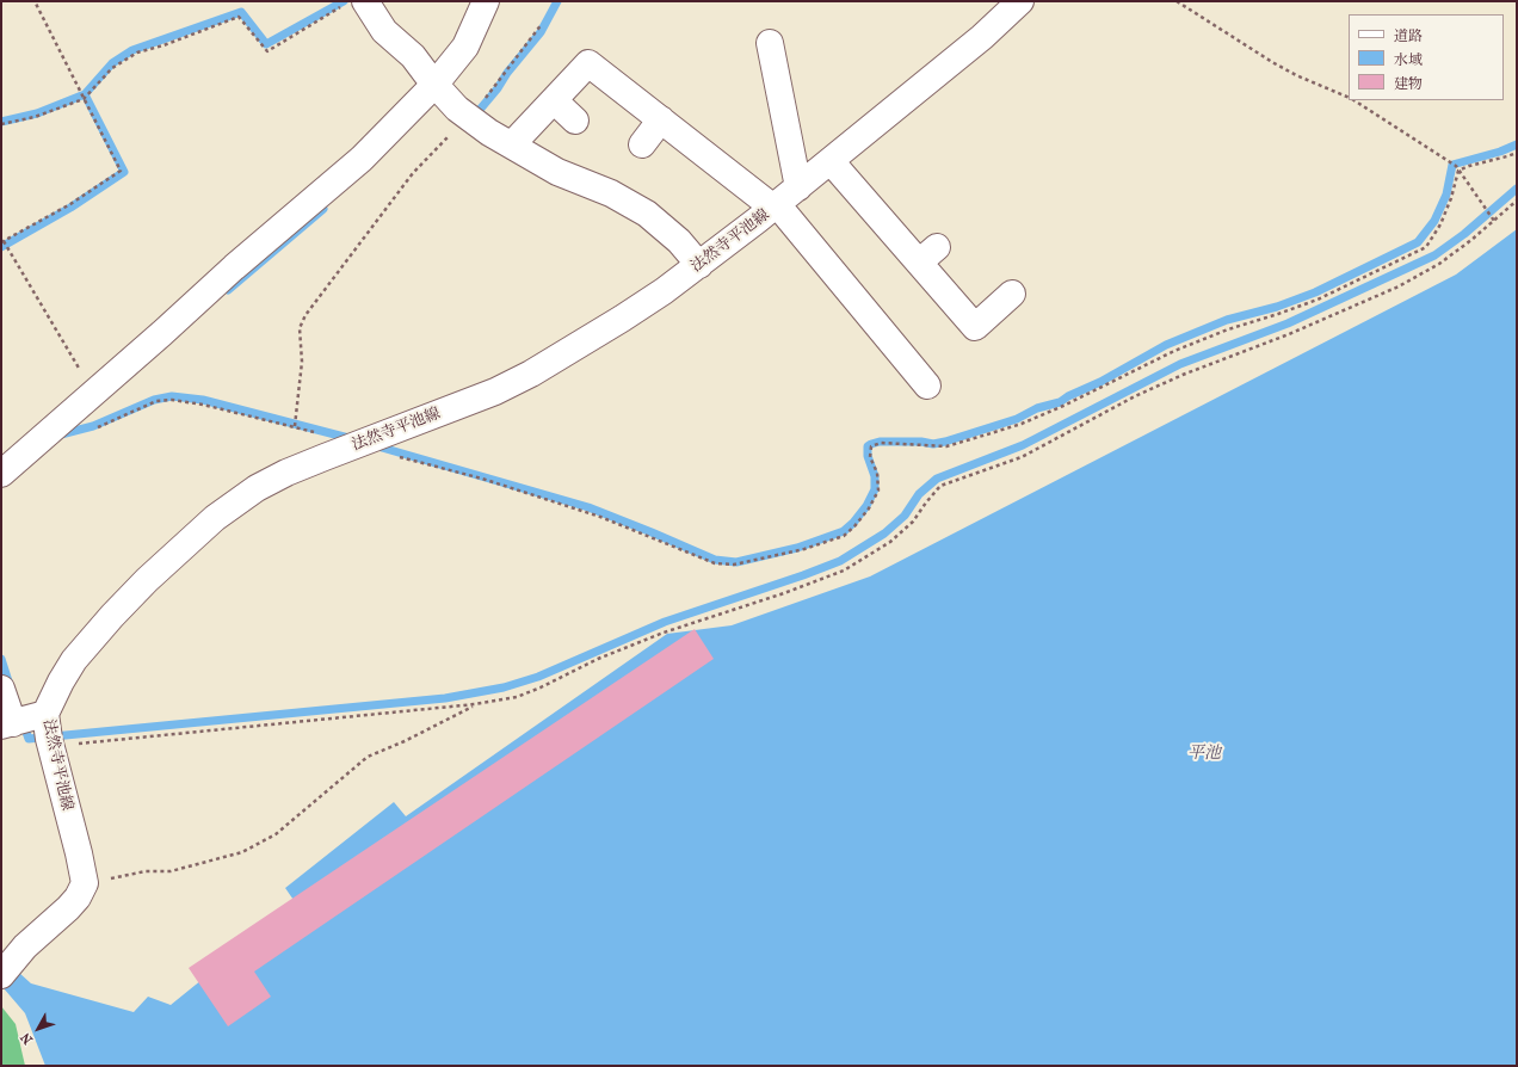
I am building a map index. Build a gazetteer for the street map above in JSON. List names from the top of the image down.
{
  "streets": {
    "street": ["法然寺平池線"]
  },
  "water": ["平池"],
  "legend": ["道路", "水域", "建物"],
  "north": "bottom left"
}
